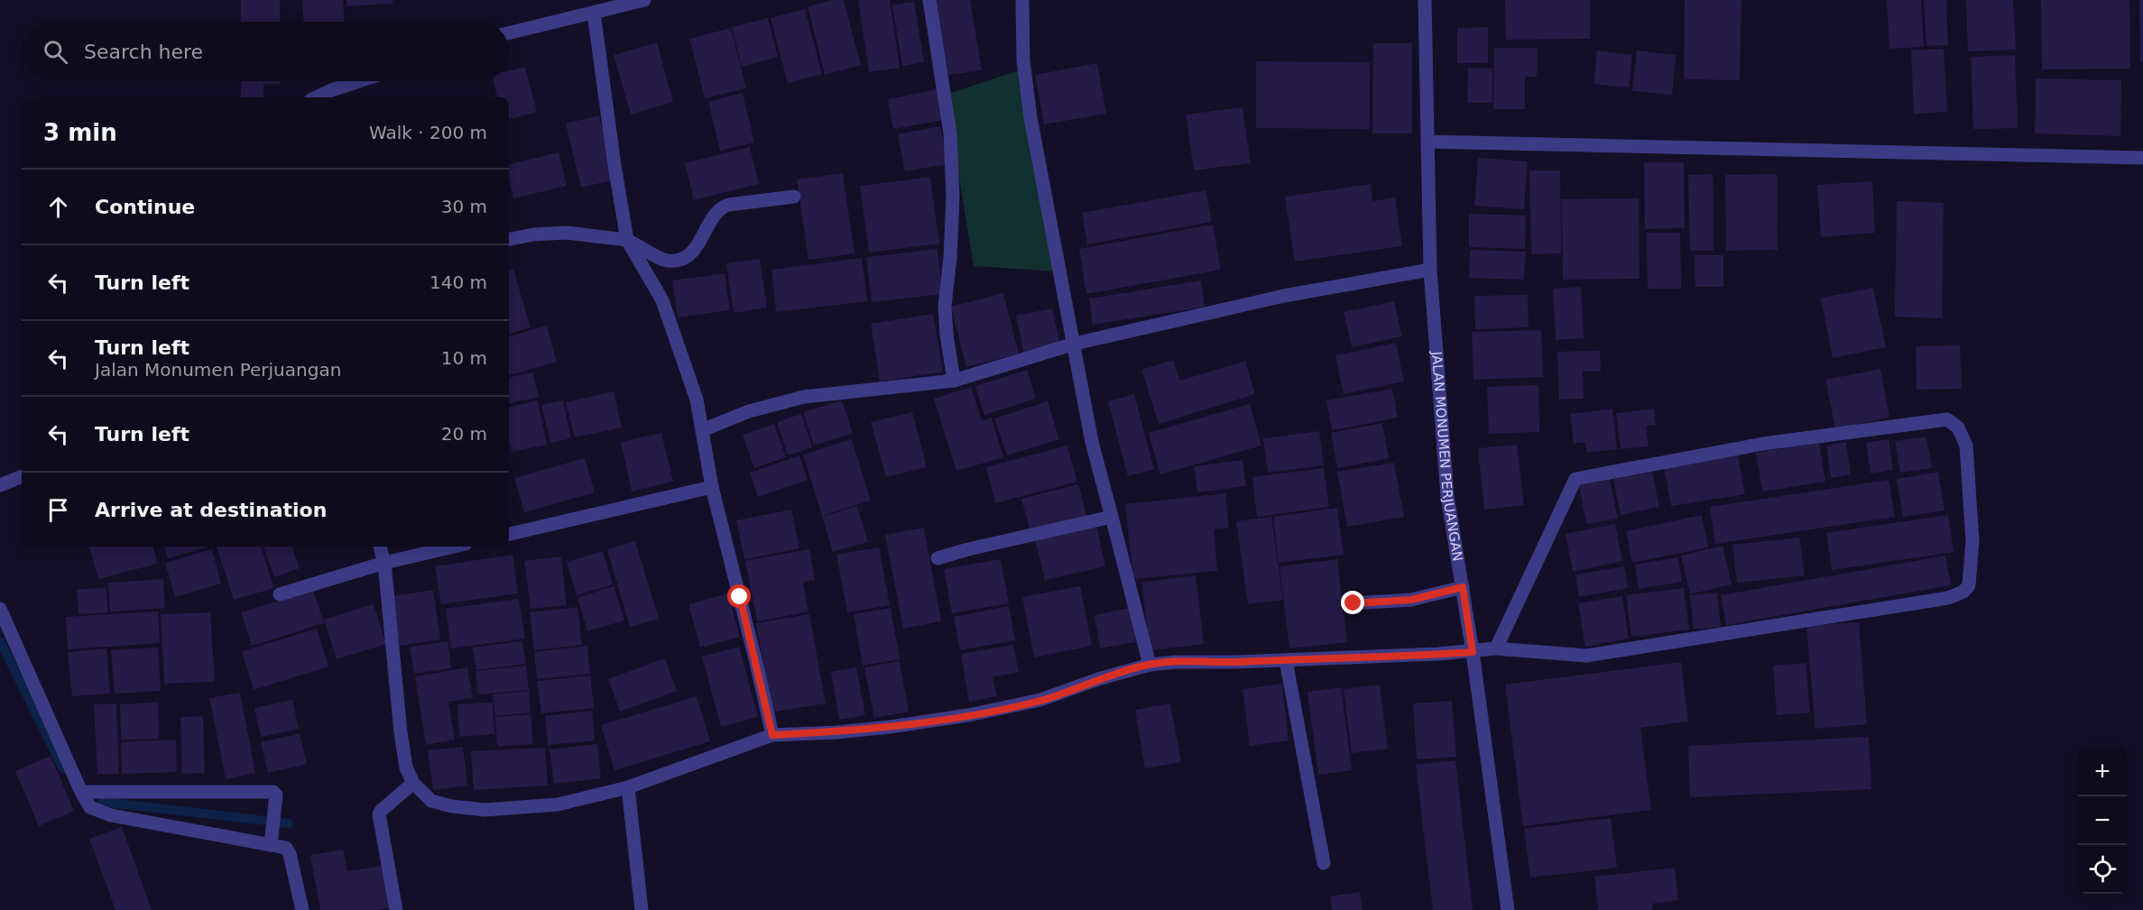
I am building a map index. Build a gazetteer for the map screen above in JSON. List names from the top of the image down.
{
  "streets": {
    "street": ["JALAN MONUMEN PERJUANGAN"]
  },
  "page": {
    "search": "Search here",
    "heading": ["3 min", "Walk · 200 m"],
    "list": [
      ["Continue", "30 m"],
      ["Turn left", "140 m"],
      ["Turn left", "Jalan Monumen Perjuangan", "10 m"],
      ["Turn left", "20 m"],
      "Arrive at destination"
    ],
    "map_buttons": ["+", "−"]
  }
}
